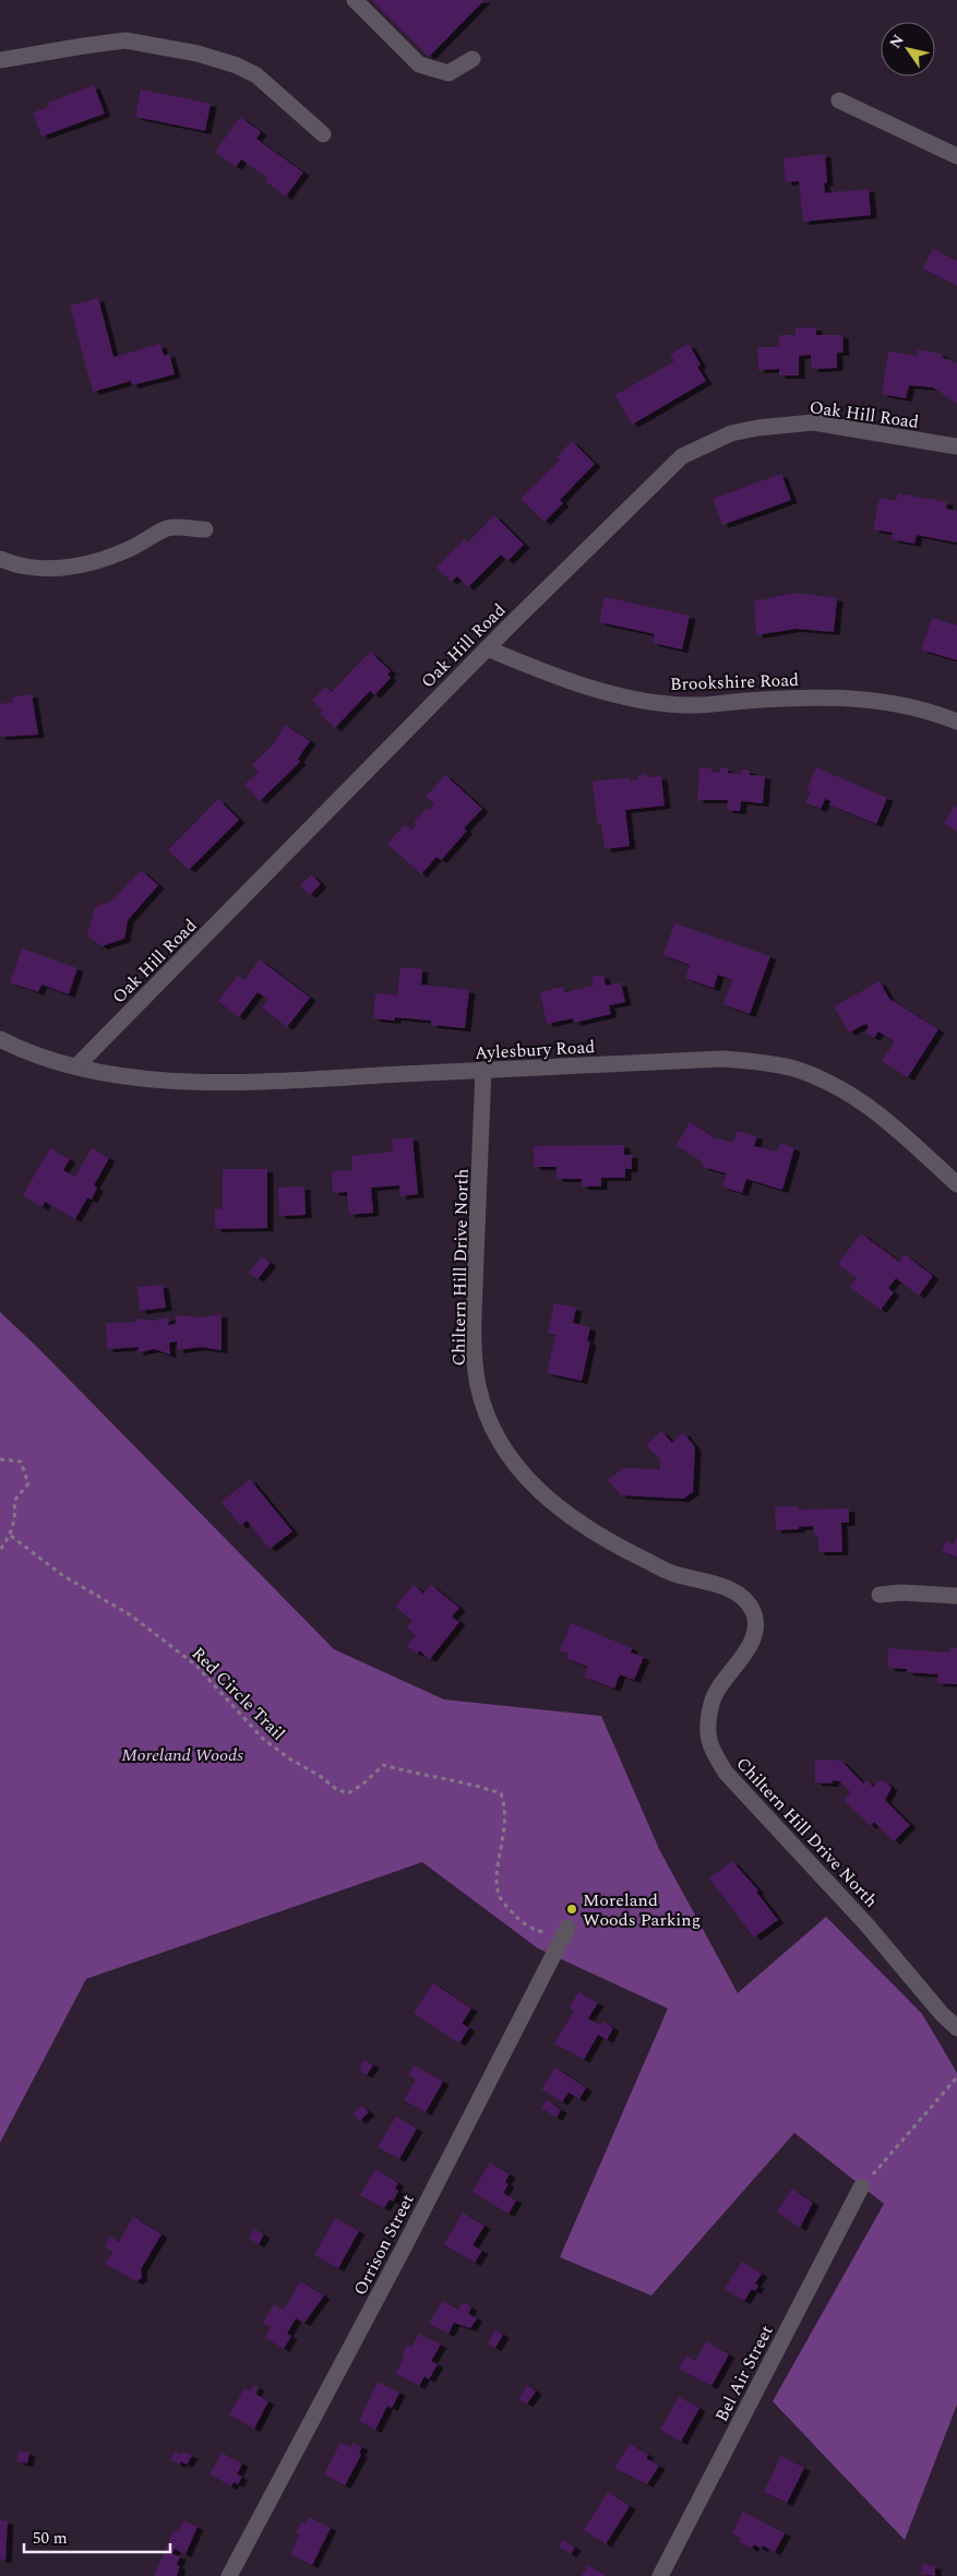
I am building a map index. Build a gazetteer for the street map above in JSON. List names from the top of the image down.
{
  "streets": {
    "street": [
      "Oak Hill Road",
      "Brookshire Road",
      "Aylesbury Road",
      "Chiltern Hill Drive North",
      "Orrison Street",
      "Bel Air Street"
    ],
    "path": ["Red Circle Trail"]
  },
  "crossings": [
    ["Oak Hill Road", "Brookshire Road"],
    ["Oak Hill Road", "Aylesbury Road"],
    ["Aylesbury Road", "Chiltern Hill Drive North"],
    ["Red Circle Trail", "Orrison Street"]
  ],
  "parks": ["Moreland Woods"],
  "places": ["Moreland Woods Parking"],
  "scale_bar": "50 m",
  "north": "top left"
}
